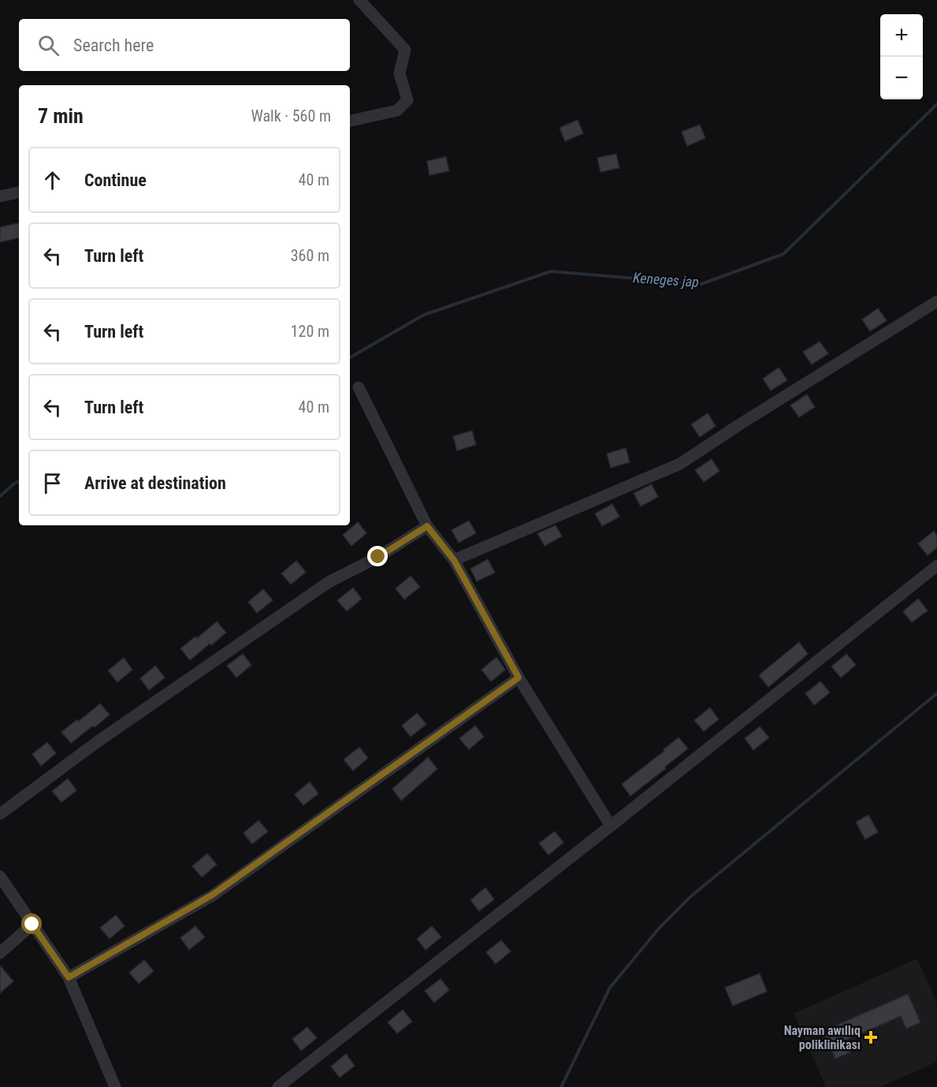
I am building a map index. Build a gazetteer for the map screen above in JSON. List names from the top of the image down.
{
  "water": ["Keneges jap"],
  "places": {
    "health": ["Nayman awıllıq poliklinikası"]
  },
  "page": {
    "map_buttons": ["+", "−"],
    "search": "Search here",
    "heading": ["7 min", "Walk · 560 m"],
    "list": [
      ["Continue", "40 m"],
      ["Turn left", "360 m"],
      ["Turn left", "120 m"],
      ["Turn left", "40 m"],
      "Arrive at destination"
    ]
  }
}
